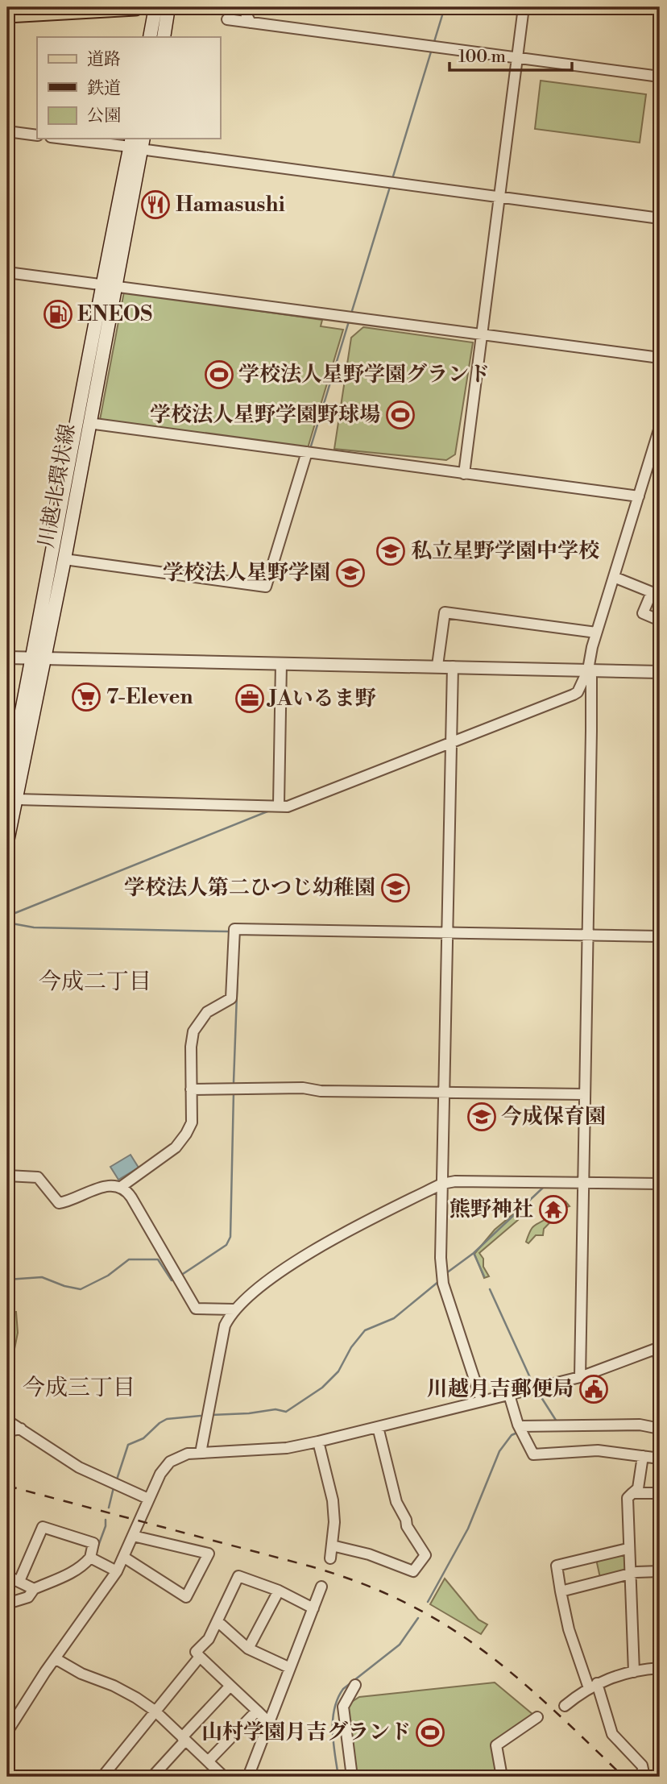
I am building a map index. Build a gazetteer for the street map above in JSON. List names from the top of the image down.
{
  "streets": {
    "main road": ["川越北環状線"]
  },
  "districts": ["今成二丁目", "今成三丁目"],
  "places": {
    "restaurant": ["Hamasushi"],
    "fuel station": ["ENEOS"],
    "sports": ["学校法人星野学園グランド", "学校法人星野学園野球場", "山村学園月吉グランド"],
    "school or university": [
      "私立星野学園中学校",
      "学校法人星野学園",
      "学校法人第二ひつじ幼稚園",
      "今成保育園"
    ],
    "supermarket": ["7-Eleven"],
    "office": ["JAいるま野"],
    "temple": ["熊野神社"],
    "public building": ["川越月吉郵便局"]
  },
  "legend": ["道路", "鉄道", "公園"],
  "scale_bar": "100 m"
}
